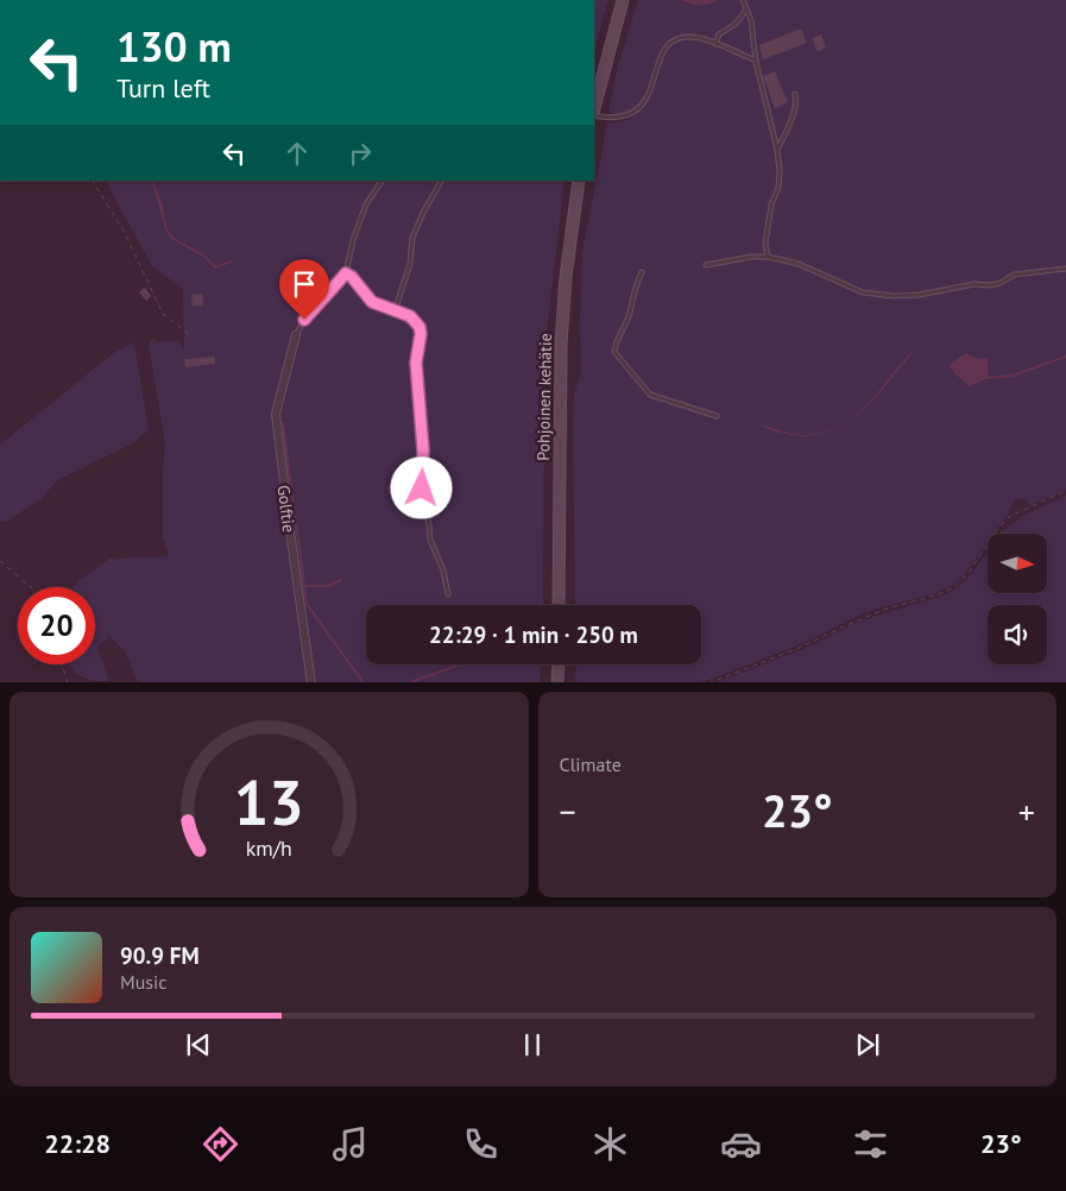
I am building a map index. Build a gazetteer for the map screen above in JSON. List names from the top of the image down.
{
  "streets": {
    "main road": ["Pohjoinen kehätie"],
    "street": ["Golftie"]
  },
  "north": "right",
  "page": {
    "turn": ["130 m", "Turn left"],
    "limit": "20",
    "trip": "22:29 · 1 min · 250 m",
    "tile": "Climate",
    "heat": ["−", "23°", "+"],
    "song": ["90.9 FM", "Music"],
    "tabs": ["22:28", "23°"],
    "gauge": ["13", "km/h"]
  }
}
